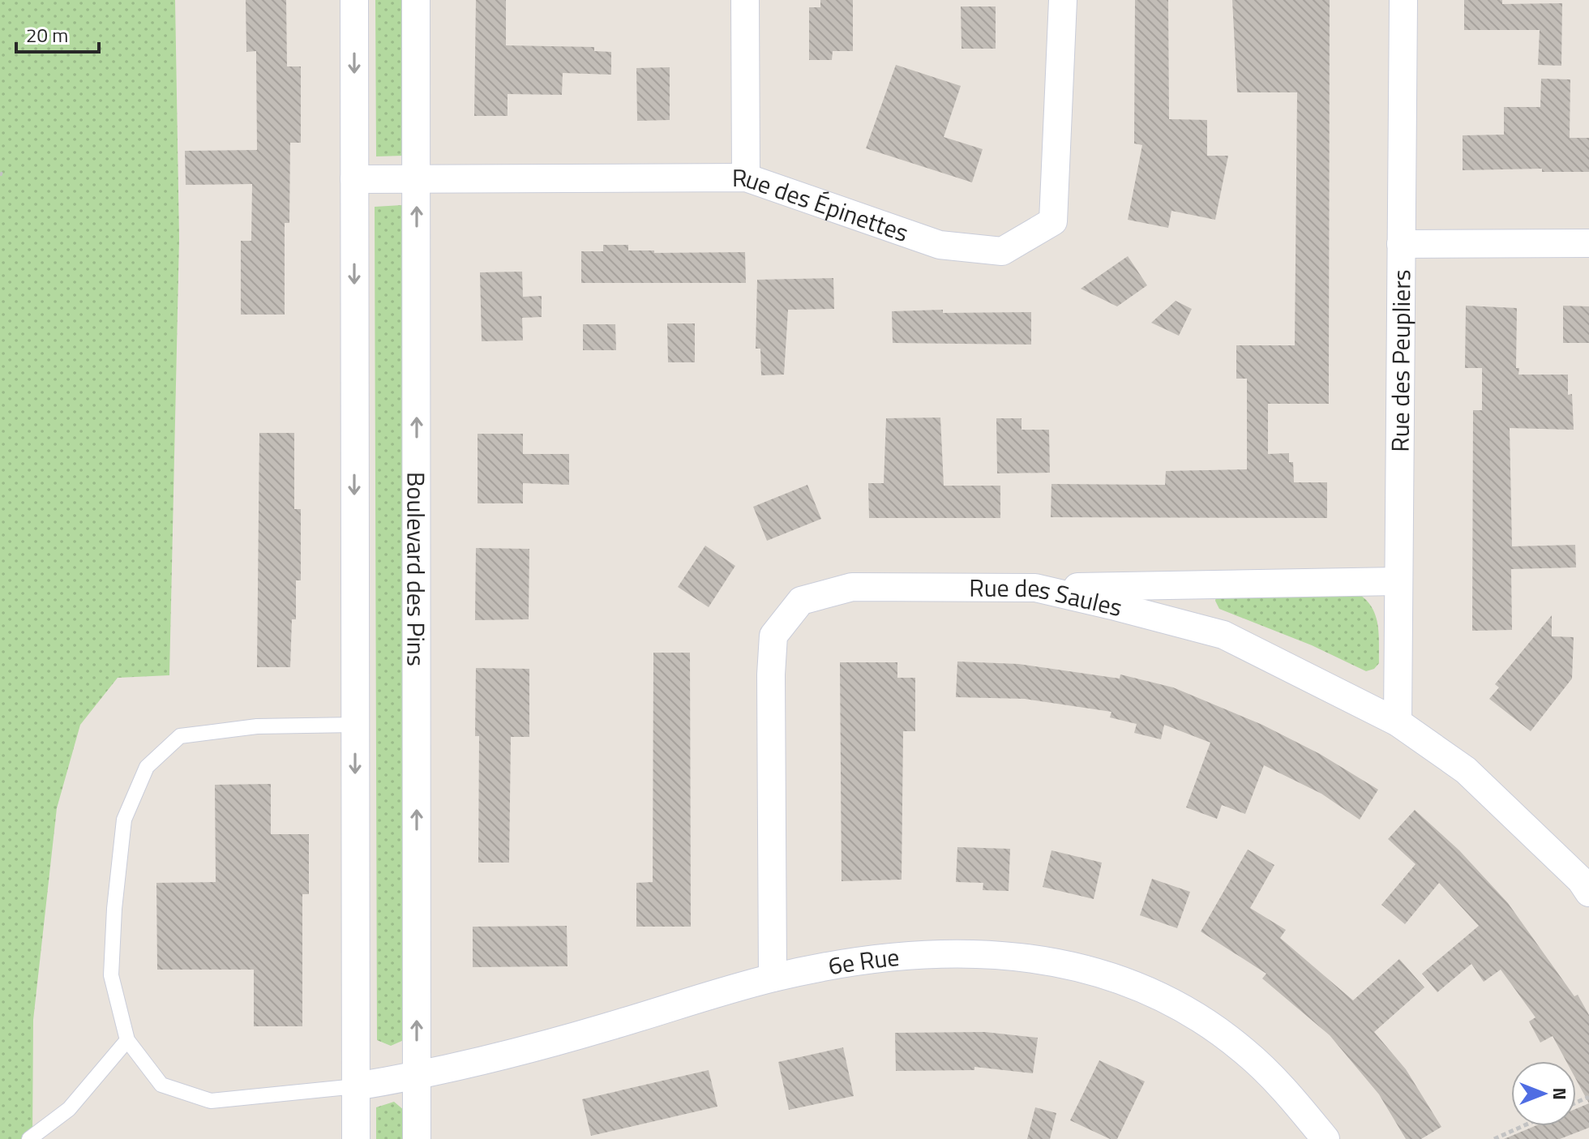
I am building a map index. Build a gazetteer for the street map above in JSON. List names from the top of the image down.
{
  "streets": {
    "street": [
      "Rue des Épinettes",
      "Rue des Peupliers",
      "Boulevard des Pins",
      "Rue des Saules",
      "6e Rue"
    ]
  },
  "crossings": [
    ["Rue des Épinettes", "Boulevard des Pins"],
    ["Rue des Peupliers", "Rue des Saules"],
    ["Boulevard des Pins", "6e Rue"],
    ["Rue des Saules", "6e Rue"]
  ],
  "scale_bar": "20 m",
  "north": "right"
}
